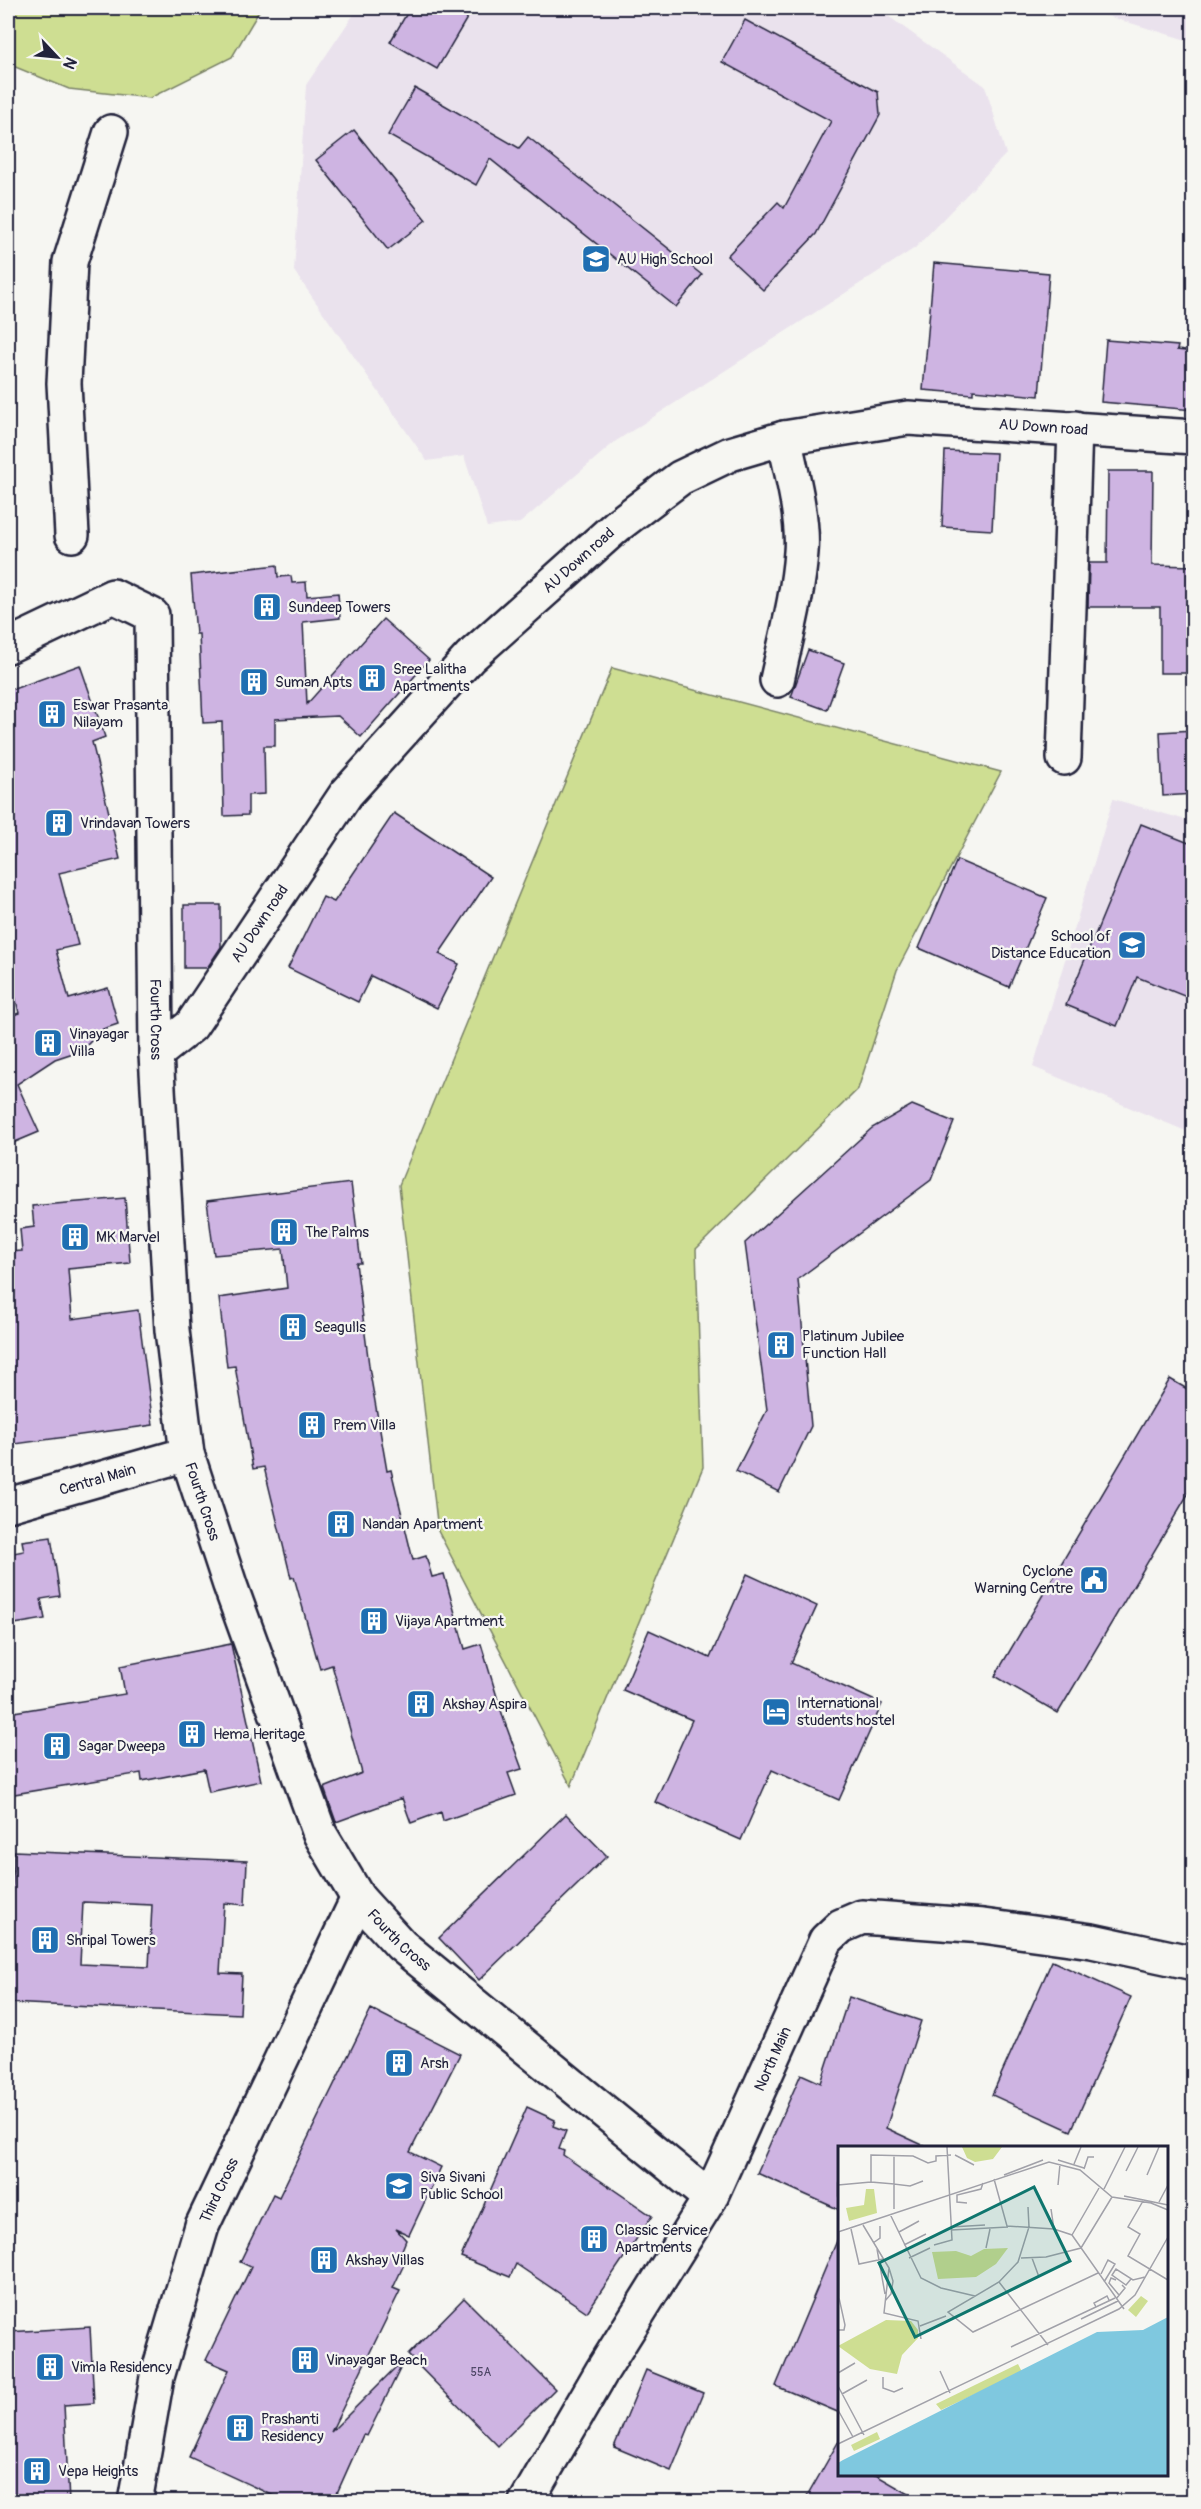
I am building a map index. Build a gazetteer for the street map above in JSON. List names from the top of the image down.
{
  "streets": {
    "street": [
      "AU Down road",
      "Fourth Cross",
      "Central Main",
      "North Main",
      "Third Cross"
    ]
  },
  "crossings": [
    ["AU Down road", "Fourth Cross"],
    ["Fourth Cross", "Central Main"],
    ["Fourth Cross", "North Main"],
    ["Fourth Cross", "Third Cross"]
  ],
  "places": {
    "school or university": ["AU High School", "School of Distance Education", "Siva Sivani Public School"],
    "building": [
      "Sundeep Towers",
      "Sree Lalitha Apartments",
      "Suman Apts",
      "Eswar Prasanta Nilayam",
      "Vrindavan Towers",
      "Vinayagar Villa",
      "The Palms",
      "MK Marvel",
      "Seagulls",
      "Platinum Jubilee Function Hall",
      "Prem Villa",
      "Nandan Apartment",
      "Vijaya Apartment",
      "Akshay Aspira",
      "Hema Heritage",
      "Sagar Dweepa",
      "Shripal Towers",
      "Arsh",
      "Classic Service Apartments",
      "Akshay Villas",
      "Vinayagar Beach",
      "Vimla Residency",
      "Prashanti Residency",
      "Vepa Heights"
    ],
    "public building": ["Cyclone Warning Centre"],
    "hotel": ["International students hostel"]
  },
  "house_numbers": ["55A"],
  "north": "bottom right"
}
